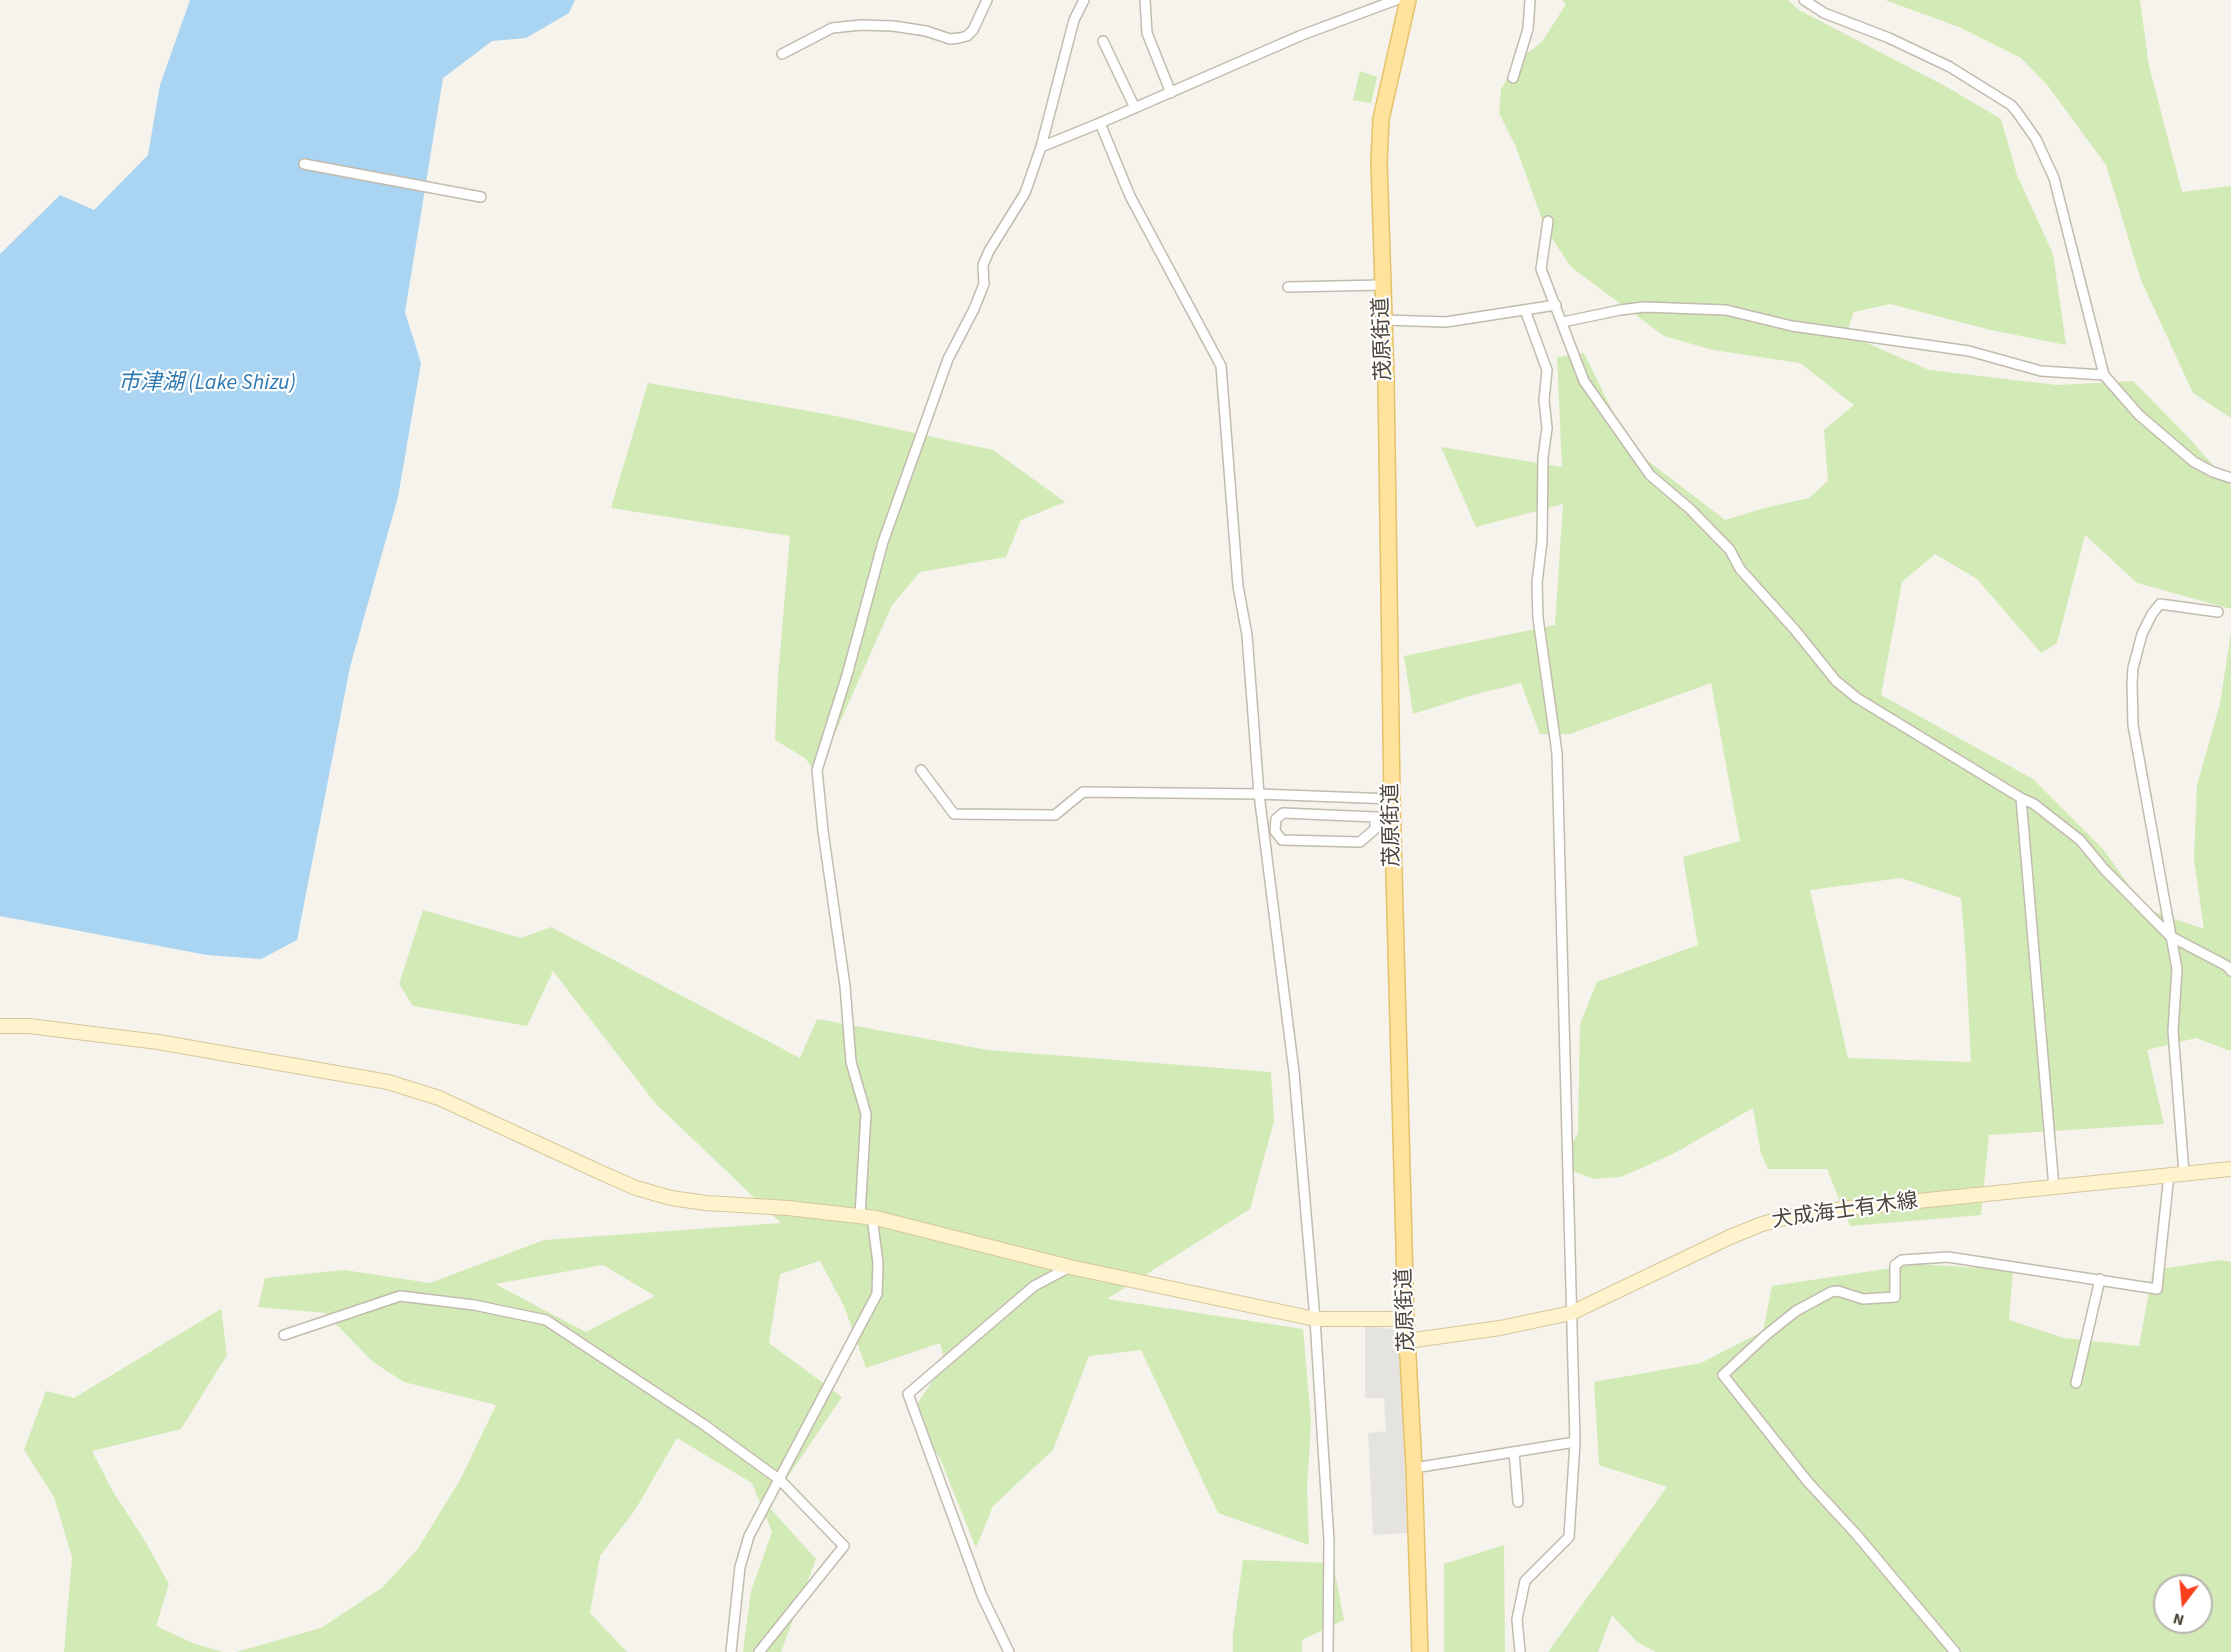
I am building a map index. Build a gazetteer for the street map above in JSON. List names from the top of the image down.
{
  "streets": {
    "main road": ["茂原街道"],
    "street": ["犬成海士有木線"]
  },
  "crossings": [
    ["茂原街道", "犬成海士有木線"]
  ],
  "water": ["市津湖 (Lake Shizu)"],
  "north": "bottom"
}
